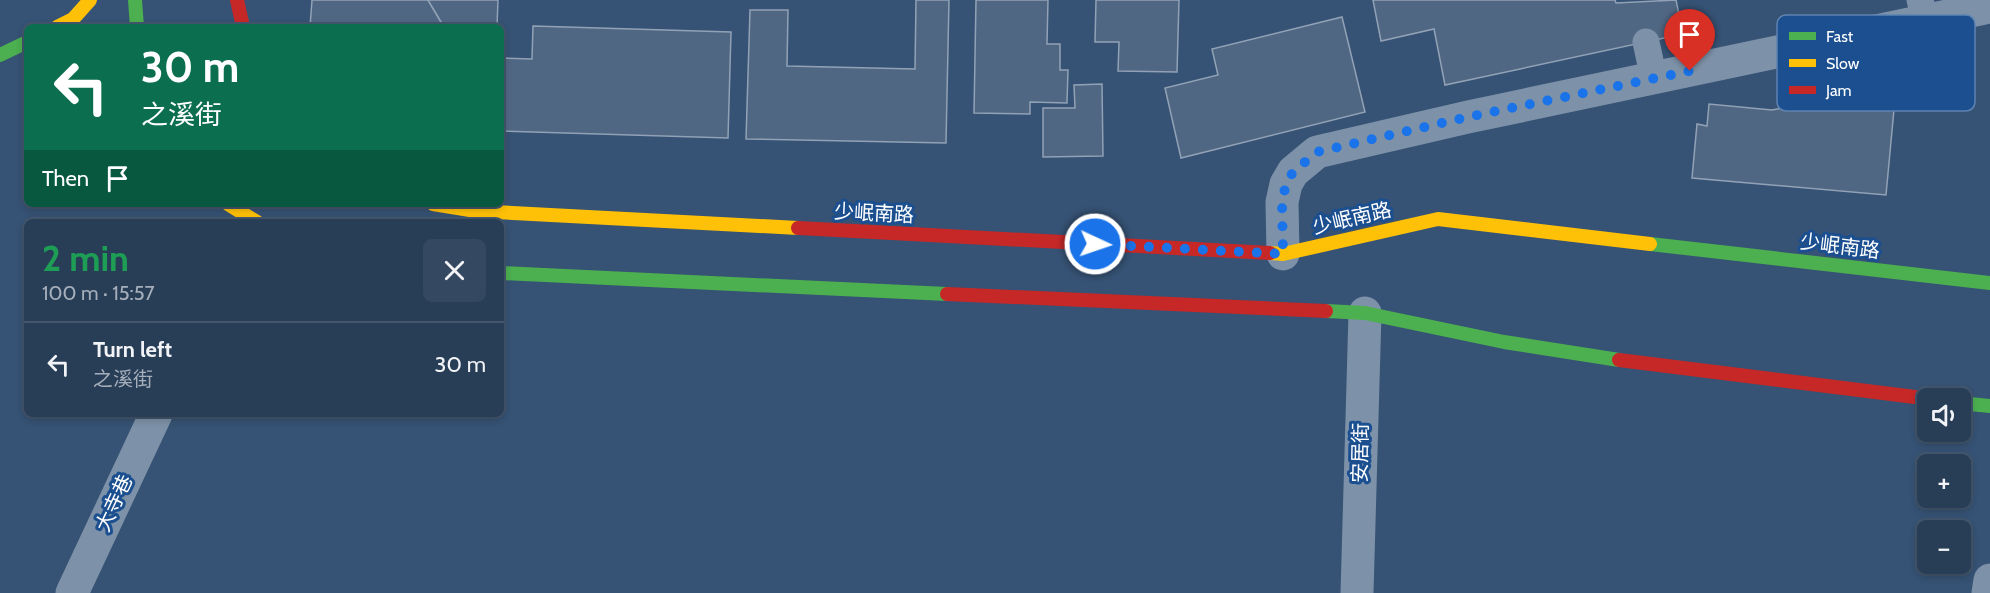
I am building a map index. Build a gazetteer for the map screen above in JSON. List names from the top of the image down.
{
  "streets": {
    "main road": ["少岷南路"],
    "street": ["安居街", "大寺巷"]
  },
  "legend": ["Fast", "Slow", "Jam"],
  "page": {
    "turn": ["30 m", "之溪街"],
    "then": "Then",
    "heading": ["2 min", "100 m · 15:57"],
    "list": [
      {
        "name": "Turn left",
        "note": "之溪街",
        "value": "30 m"
      }
    ],
    "map_buttons": ["+", "−"]
  }
}
